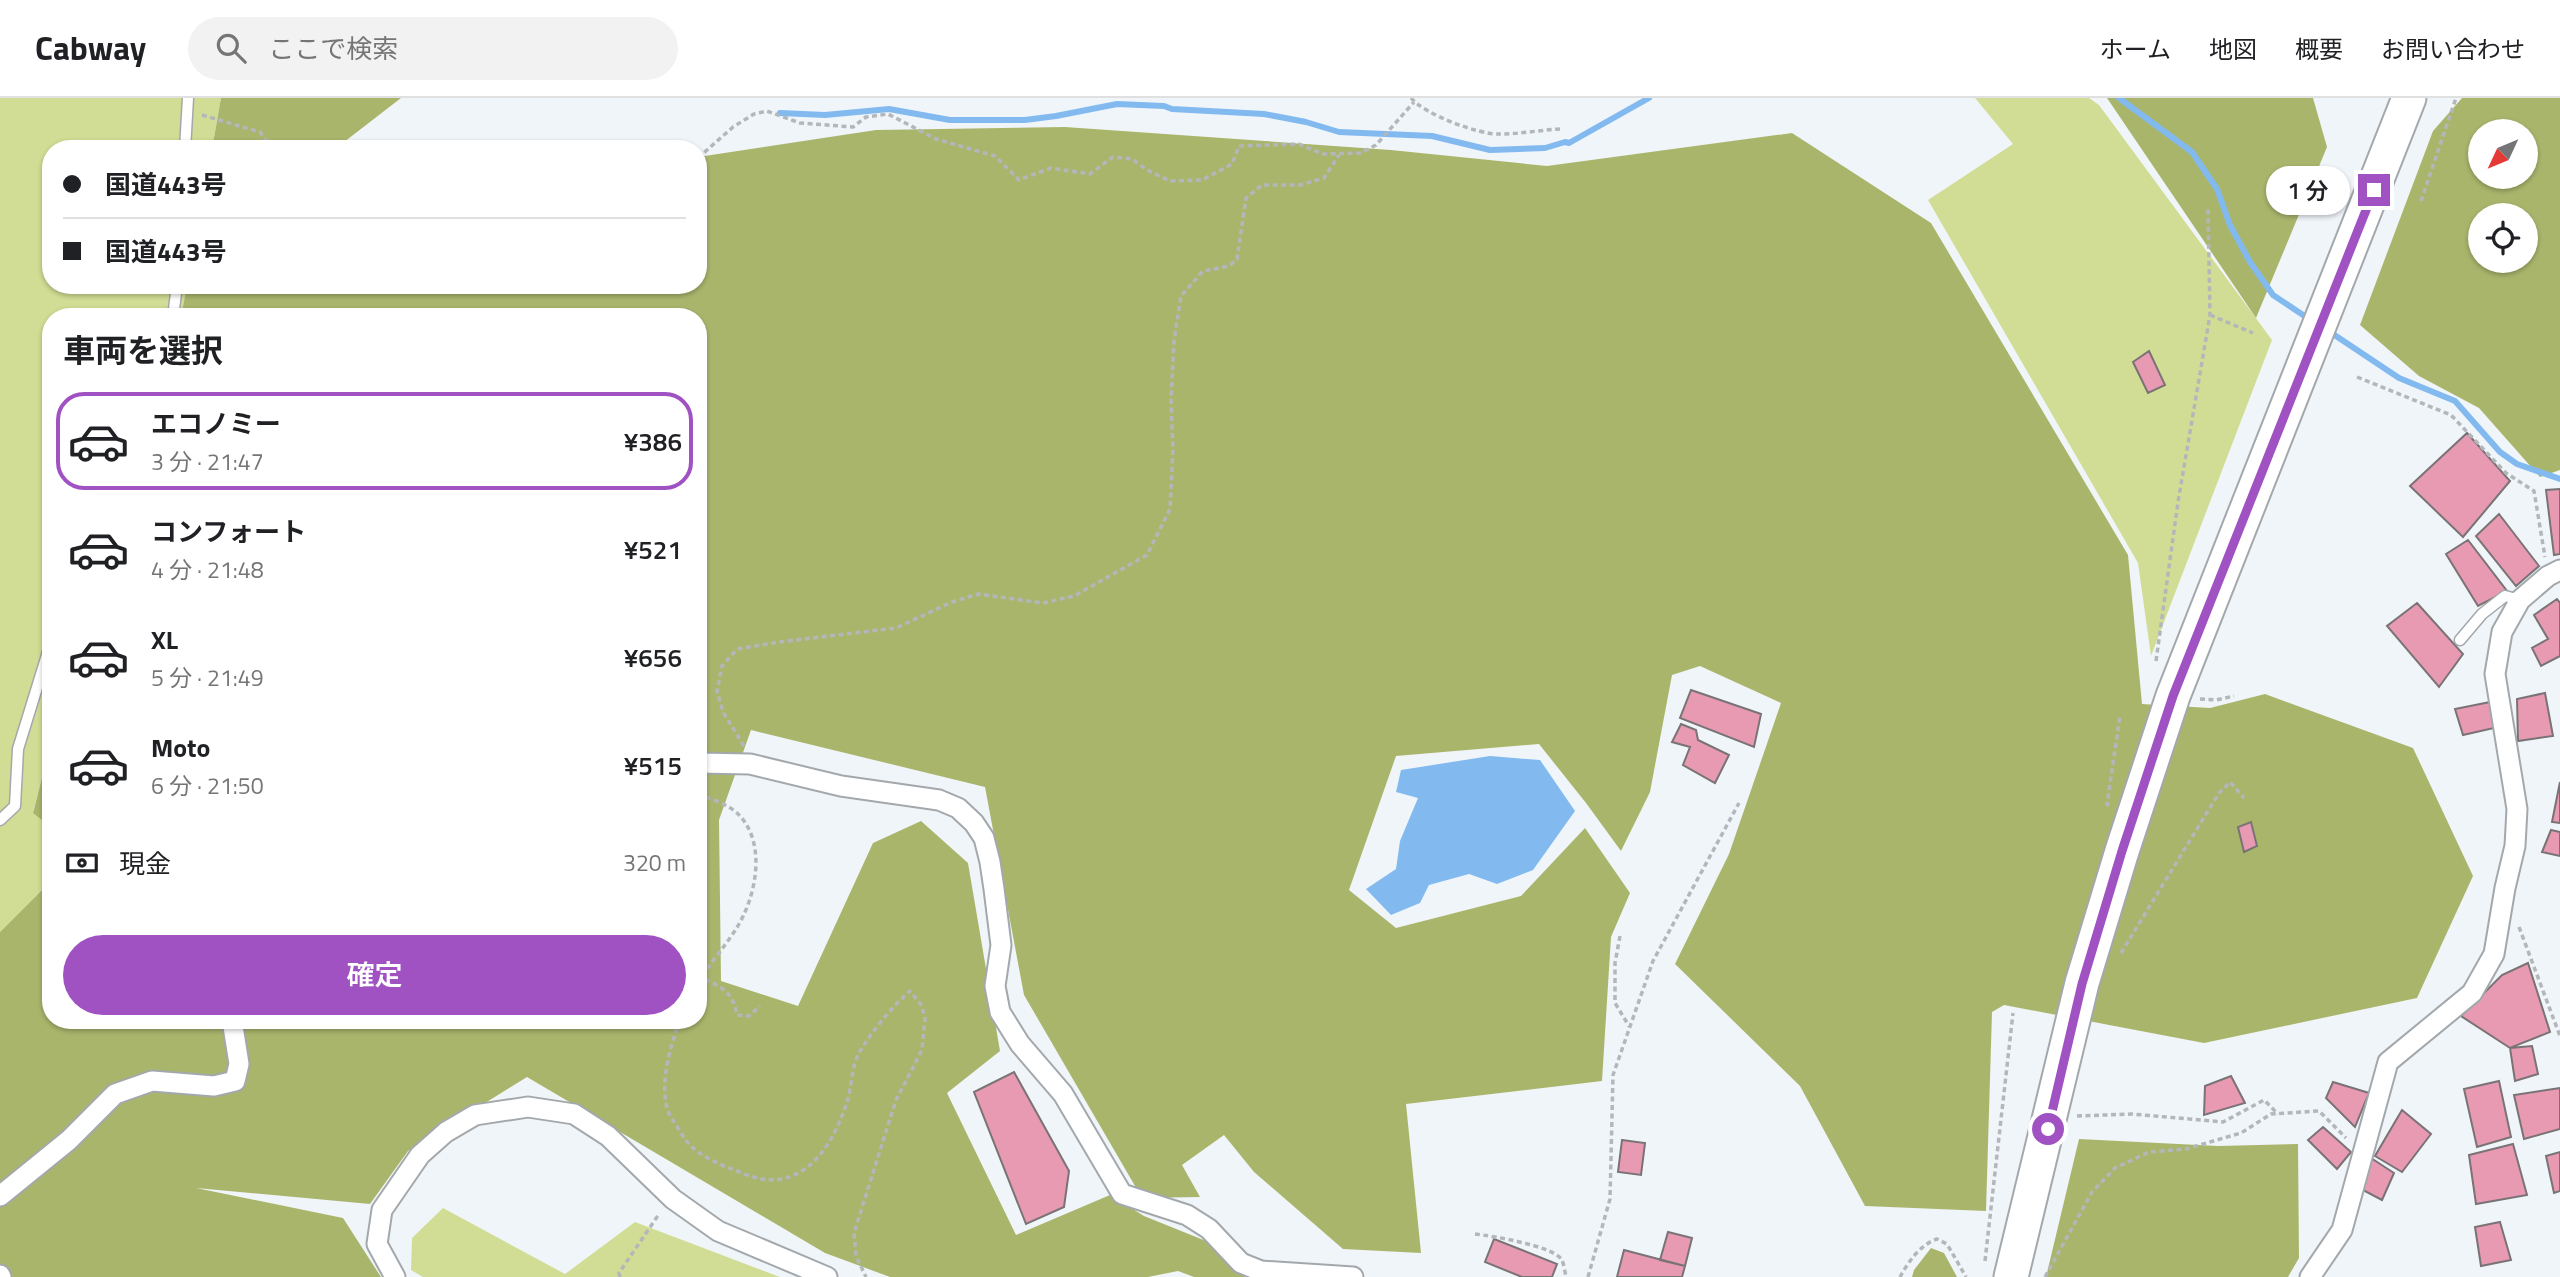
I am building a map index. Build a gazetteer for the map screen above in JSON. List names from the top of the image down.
{
  "north": "bottom left",
  "page": {
    "header": "Cabway",
    "search": "ここで検索",
    "nav": [
      "ホーム",
      "地図",
      "概要",
      "お問い合わせ"
    ],
    "banner": ["国道443号", "国道443号"],
    "bubble": "1 分",
    "heading": "車両を選択",
    "list": [
      {
        "name": "エコノミー",
        "note": "3 分 · 21:47",
        "value": "¥386"
      },
      {
        "name": "コンフォート",
        "note": "4 分 · 21:48",
        "value": "¥521"
      },
      {
        "name": "XL",
        "note": "5 分 · 21:49",
        "value": "¥656"
      },
      {
        "name": "Moto",
        "note": "6 分 · 21:50",
        "value": "¥515"
      }
    ],
    "pay": ["現金", "320 m"],
    "buttons": "確定"
  }
}
